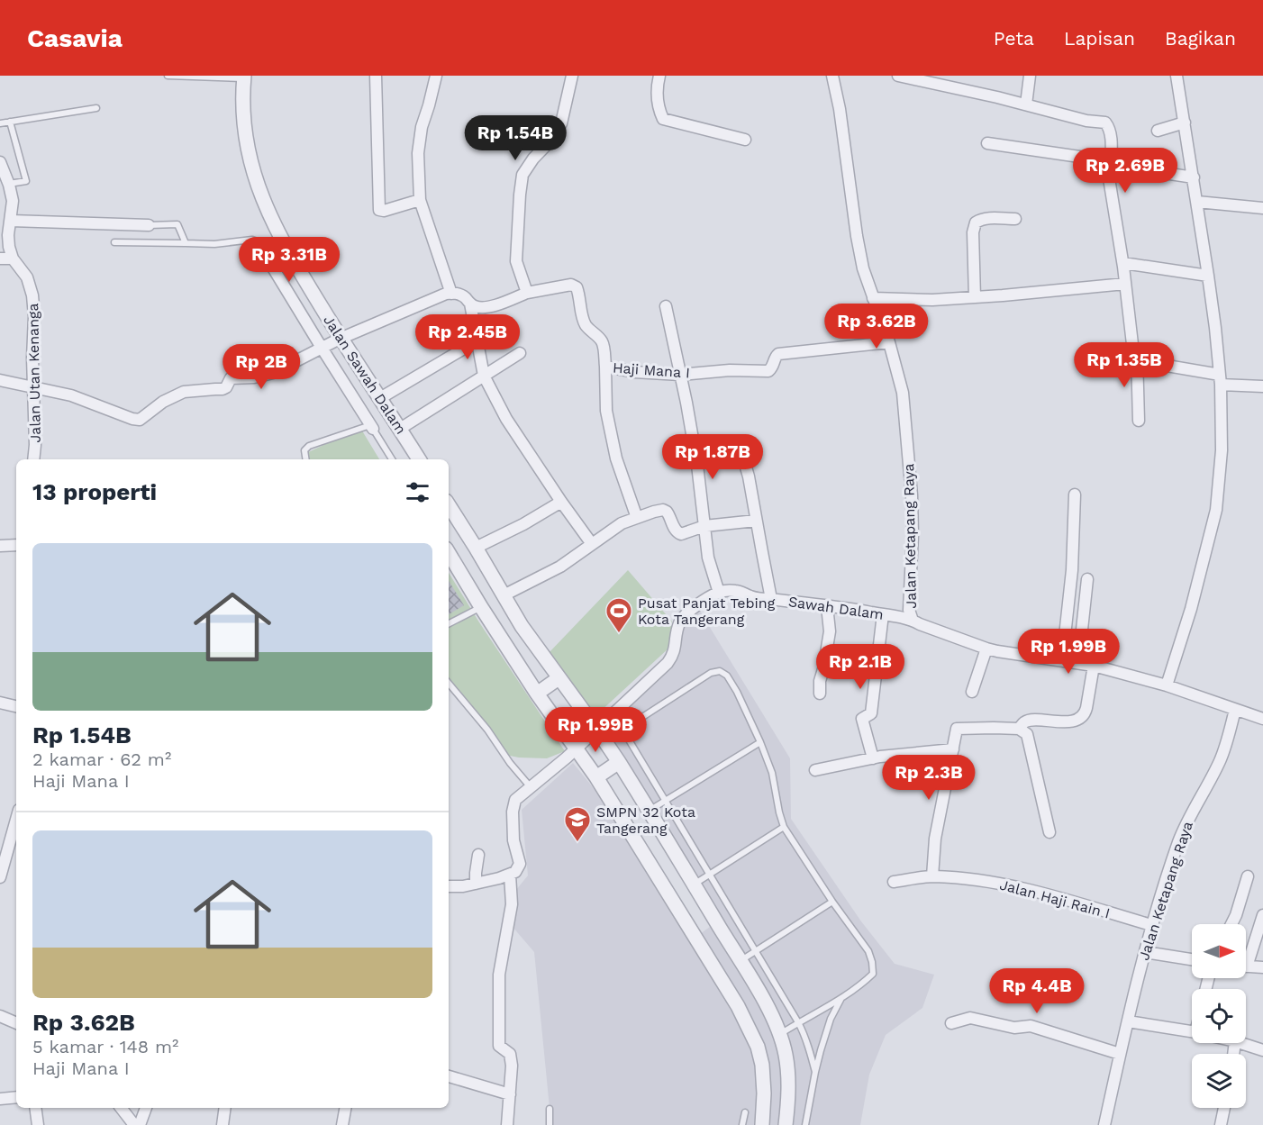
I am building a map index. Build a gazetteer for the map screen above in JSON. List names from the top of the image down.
{
  "streets": {
    "street": [
      "Haji Mana I",
      "Jalan Utan Kenanga",
      "Jalan Sawah Dalam",
      "Jalan Ketapang Raya",
      "Sawah Dalam",
      "Jalan Haji Rain I"
    ]
  },
  "crossings": [
    ["Haji Mana I", "Jalan Ketapang Raya"],
    ["Jalan Ketapang Raya", "Sawah Dalam"],
    ["Jalan Ketapang Raya", "Jalan Haji Rain I"]
  ],
  "places": {
    "sports": ["Pusat Panjat Tebing Kota Tangerang"],
    "school or university": ["SMPN 32 Kota Tangerang"]
  },
  "north": "right",
  "page": {
    "header": "Casavia",
    "nav": ["Peta", "Lapisan", "Bagikan"],
    "price": [
      "Rp 1.54B",
      "Rp 2.69B",
      "Rp 3.31B",
      "Rp 3.62B",
      "Rp 2.45B",
      "Rp 1.35B",
      "Rp 2B",
      "Rp 1.87B",
      "Rp 1.99B",
      "Rp 2.1B",
      "Rp 1.99B",
      "Rp 2.3B",
      "Rp 4.4B"
    ],
    "heading": "13 properti",
    "list": [
      {
        "name": "Rp 1.54B",
        "note": "2 kamar · 62 m² · Haji Mana I"
      },
      {
        "name": "Rp 3.62B",
        "note": "5 kamar · 148 m² · Haji Mana I"
      }
    ]
  }
}
